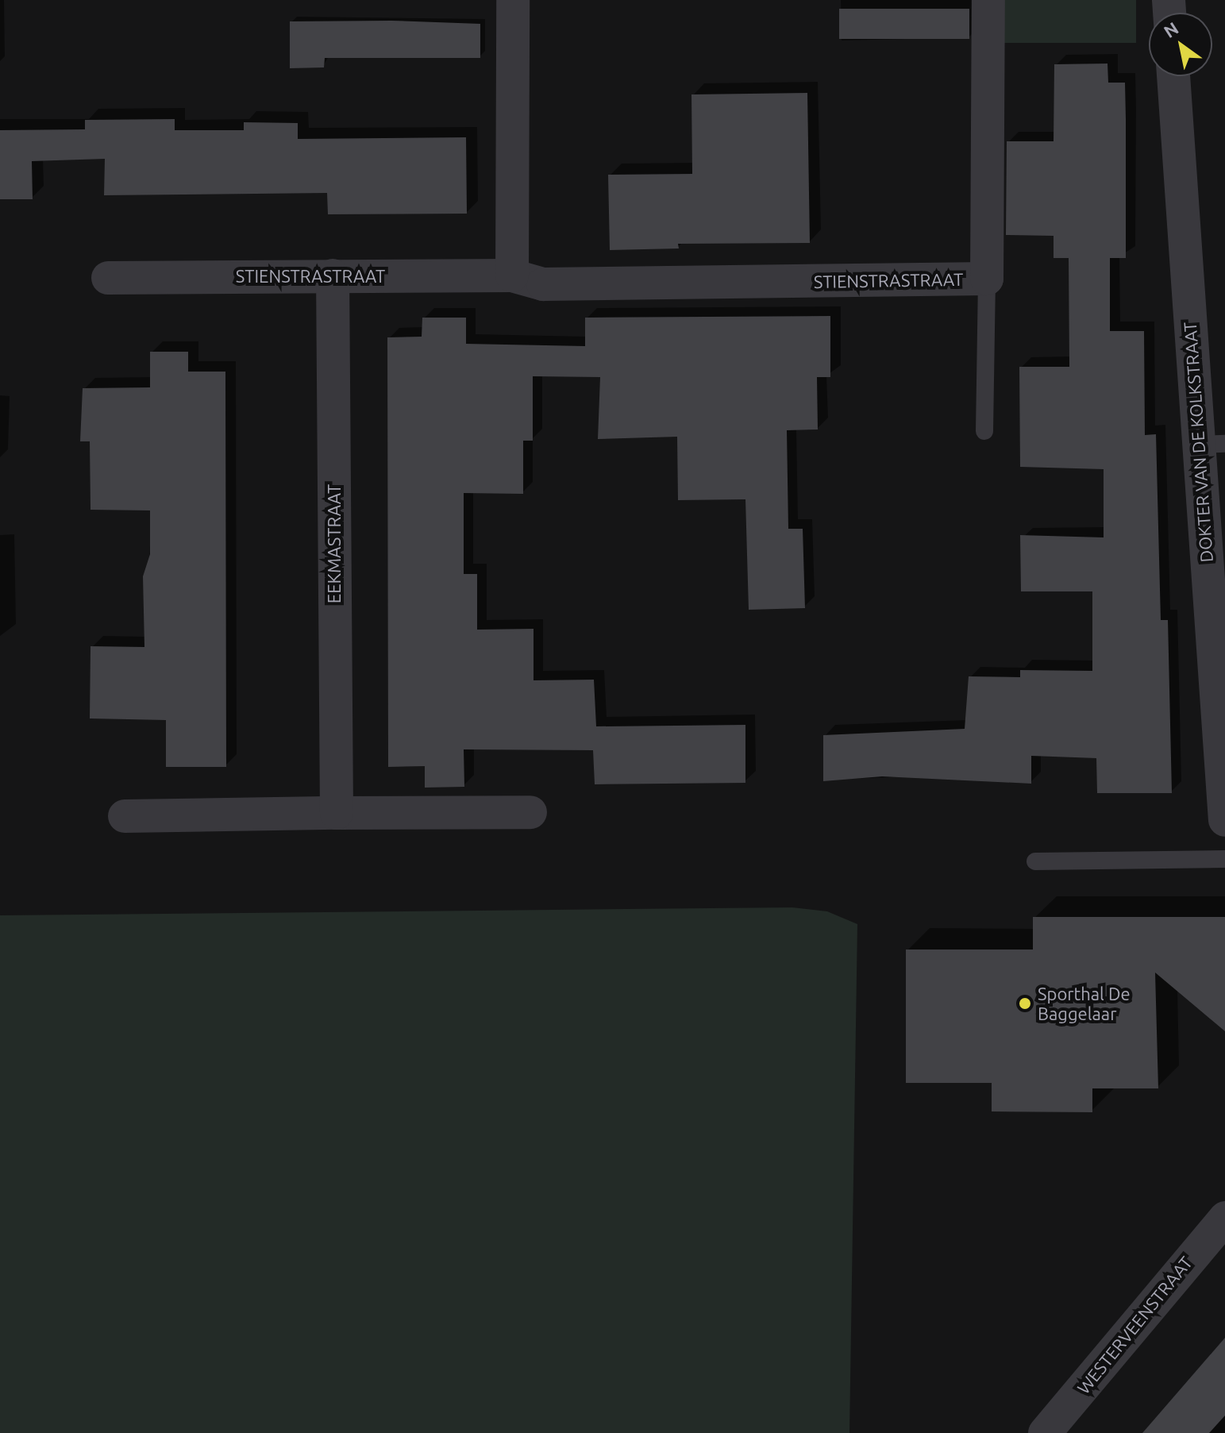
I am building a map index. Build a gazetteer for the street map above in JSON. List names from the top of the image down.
{
  "streets": {
    "street": [
      "STIENSTRASTRAAT",
      "DOKTER VAN DE KOLKSTRAAT",
      "EEKMASTRAAT",
      "WESTERVEENSTRAAT"
    ]
  },
  "crossings": [
    ["STIENSTRASTRAAT", "EEKMASTRAAT"]
  ],
  "places": ["Sporthal De Baggelaar"],
  "north": "top left"
}
